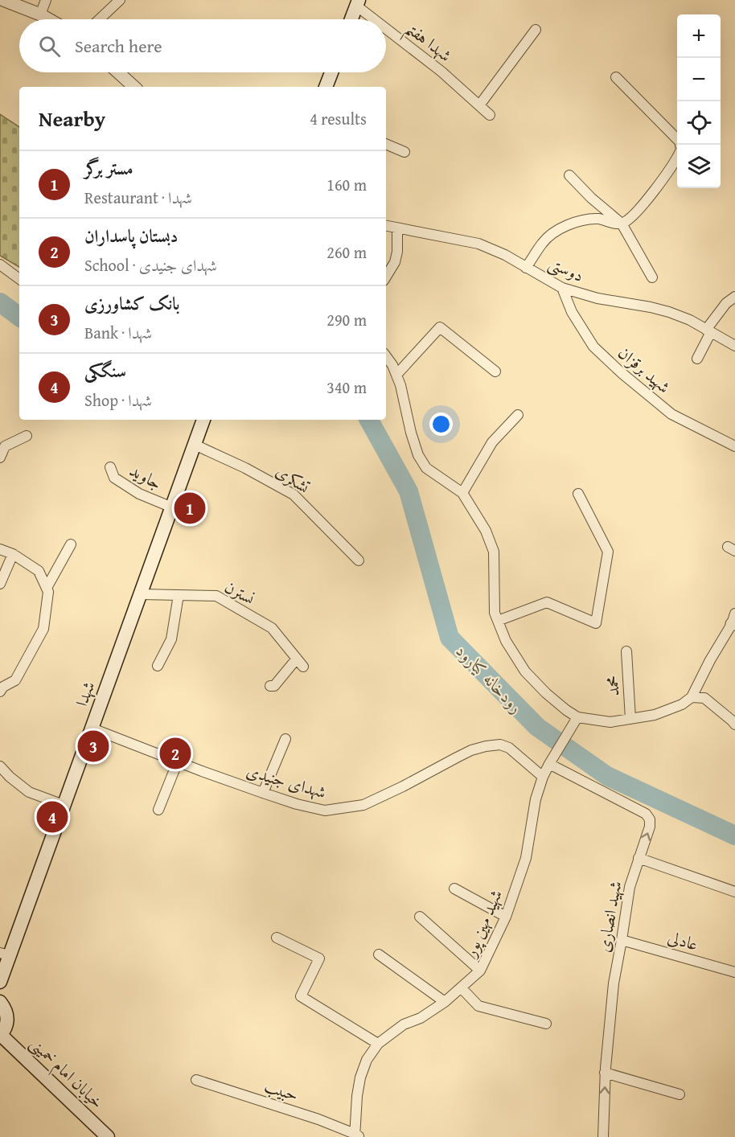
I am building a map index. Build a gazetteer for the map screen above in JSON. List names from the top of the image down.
{
  "streets": {
    "main road": ["شهدا", "خیابان امام خمینی"],
    "street": [
      "شهدا هفتم",
      "دوستی",
      "شهید برقزان",
      "جاوید",
      "تشکری",
      "نسترن",
      "محمد",
      "شهدای جنیدی",
      "شهید انصاری",
      "شهید مهین پور",
      "عادلی",
      "حبیب"
    ]
  },
  "crossings": [
    ["دوستی", "شهید برقزان"],
    ["جاوید", "شهدا"],
    ["تشکری", "شهدا"],
    ["نسترن", "شهدا"],
    ["شهدا", "شهدای جنیدی"],
    ["شهدای جنیدی", "شهید مهین پور"],
    ["شهید انصاری", "شهید مهین پور"],
    ["شهید انصاری", "عادلی"],
    ["شهید مهین پور", "حبیب"]
  ],
  "one_way": ["شهید انصاری"],
  "water": ["رودخانه کیارود"],
  "page": {
    "map_buttons": ["+", "−"],
    "search": "Search here",
    "heading": ["Nearby", "4 results"],
    "list": [
      {
        "mark": "1",
        "name": "مستر برگر",
        "note": "Restaurant · شهدا",
        "value": "160 m"
      },
      {
        "mark": "2",
        "name": "دبستان پاسداران",
        "note": "School · شهدای جنیدی",
        "value": "260 m"
      },
      {
        "mark": "3",
        "name": "بانک کشاورزى",
        "note": "Bank · شهدا",
        "value": "290 m"
      },
      {
        "mark": "4",
        "name": "سنگکى",
        "note": "Shop · شهدا",
        "value": "340 m"
      }
    ],
    "pins": [
      "1",
      "3",
      "2",
      "4"
    ]
  }
}
